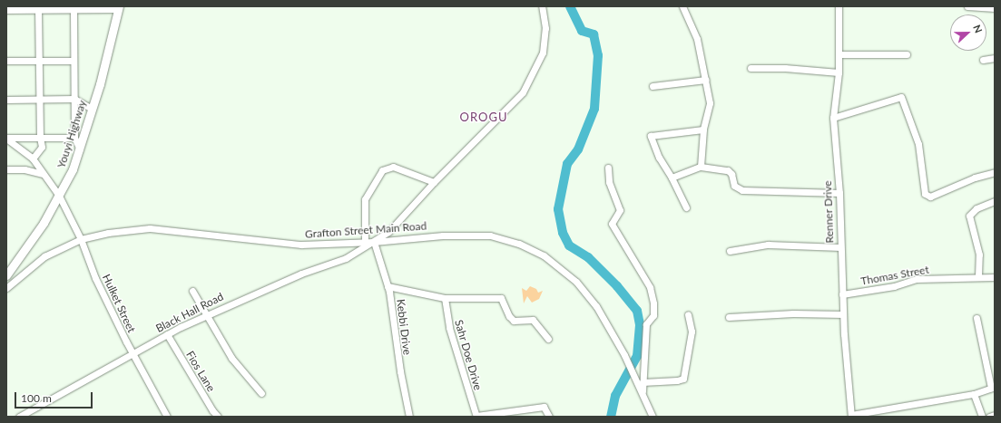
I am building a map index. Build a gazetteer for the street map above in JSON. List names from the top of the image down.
{
  "streets": {
    "main road": ["Youyi Highway"],
    "street": [
      "Renner Drive",
      "Grafton Street Main Road",
      "Thomas Street",
      "Hulket Street",
      "Black Hall Road",
      "Kebbi Drive",
      "Sahr Doe Drive",
      "Fios Lane"
    ]
  },
  "crossings": [
    ["Youyi Highway", "Hulket Street"],
    ["Renner Drive", "Thomas Street"],
    ["Grafton Street Main Road", "Hulket Street"],
    ["Grafton Street Main Road", "Black Hall Road"],
    ["Grafton Street Main Road", "Kebbi Drive"],
    ["Hulket Street", "Black Hall Road"],
    ["Black Hall Road", "Kebbi Drive"],
    ["Black Hall Road", "Fios Lane"]
  ],
  "districts": ["OROGU"],
  "scale_bar": "100 m",
  "north": "right"
}
